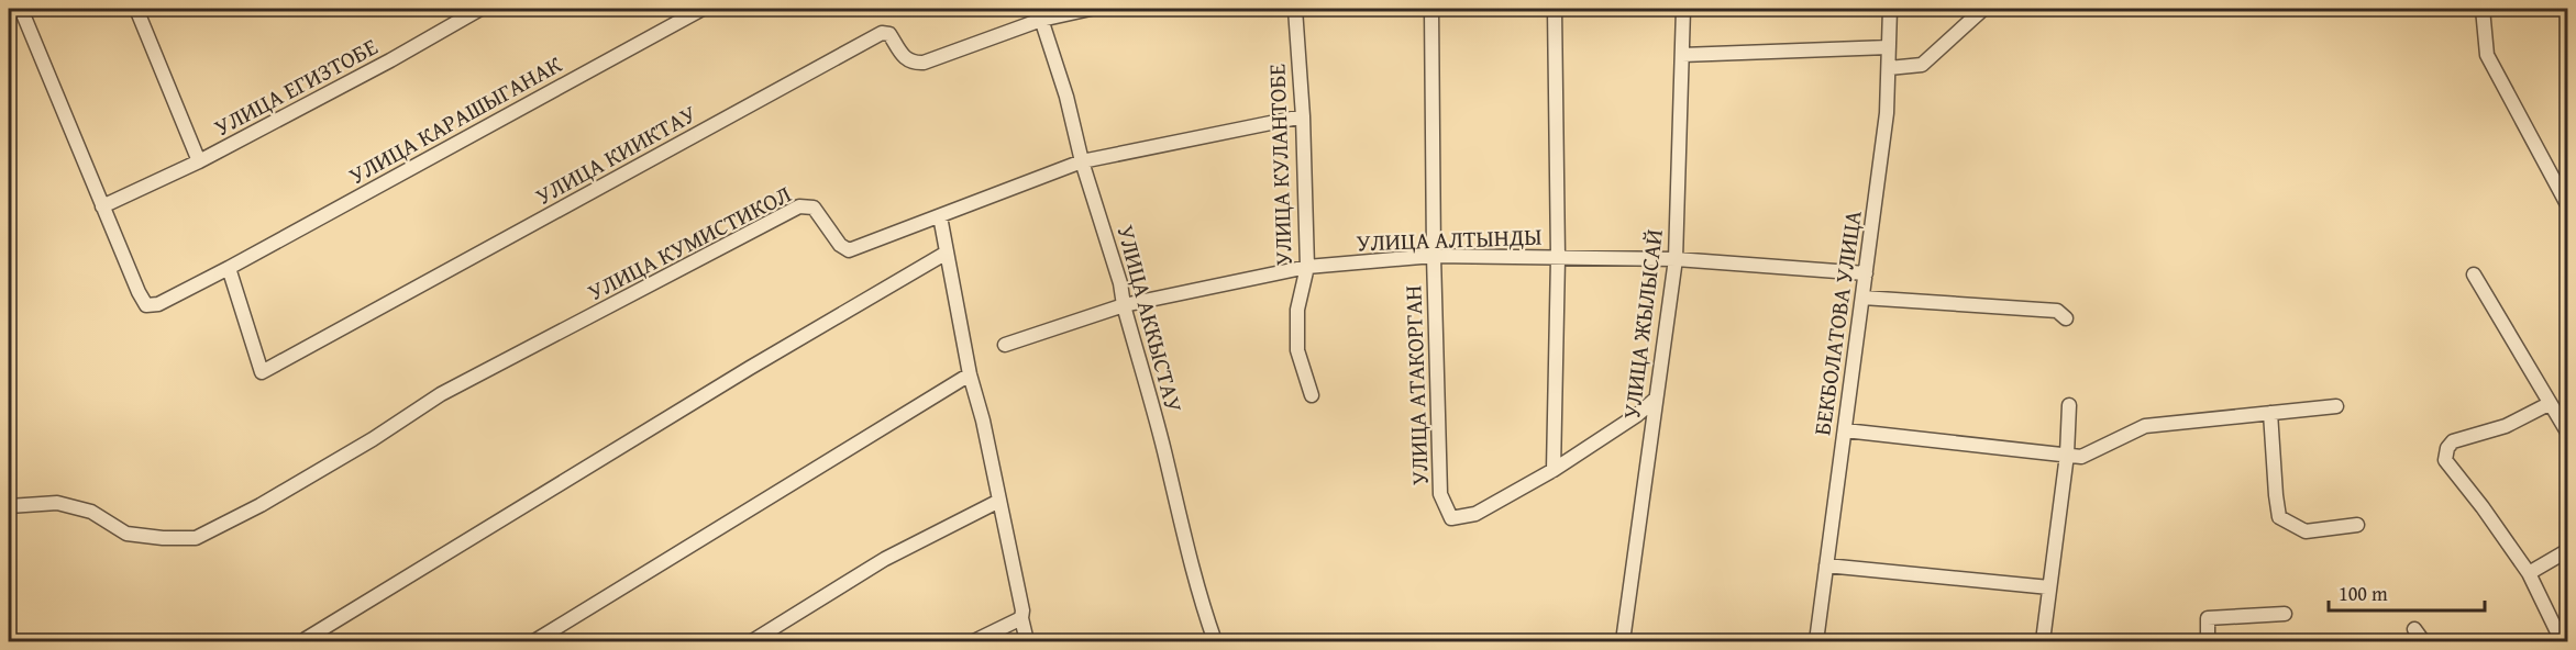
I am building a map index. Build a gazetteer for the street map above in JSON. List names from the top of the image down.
{
  "streets": {
    "street": [
      "УЛИЦА ЕГИЗТОБЕ",
      "УЛИЦА КАРАШЫГАНАК",
      "УЛИЦА КИИКТАУ",
      "УЛИЦА КУЛАНТОБЕ",
      "УЛИЦА АЛТЫНДЫ",
      "УЛИЦА КУМИСТИКОЛ",
      "УЛИЦА АККЫСТАУ",
      "БЕКБОЛАТОВА УЛИЦА",
      "УЛИЦА ЖЫЛЫСАЙ",
      "УЛИЦА АТАКОРГАН"
    ]
  },
  "crossings": [
    ["УЛИЦА ЕГИЗТОБЕ", "УЛИЦА КАРАШЫГАНАК"],
    ["УЛИЦА КАРАШЫГАНАК", "УЛИЦА КИИКТАУ"],
    ["УЛИЦА КИИКТАУ", "УЛИЦА АККЫСТАУ"],
    ["УЛИЦА КУЛАНТОБЕ", "УЛИЦА АЛТЫНДЫ"],
    ["УЛИЦА КУЛАНТОБЕ", "УЛИЦА КУМИСТИКОЛ"],
    ["УЛИЦА АЛТЫНДЫ", "УЛИЦА АККЫСТАУ"],
    ["УЛИЦА АЛТЫНДЫ", "БЕКБОЛАТОВА УЛИЦА"],
    ["УЛИЦА АЛТЫНДЫ", "УЛИЦА ЖЫЛЫСАЙ"],
    ["УЛИЦА АЛТЫНДЫ", "УЛИЦА АТАКОРГАН"],
    ["УЛИЦА КУМИСТИКОЛ", "УЛИЦА АККЫСТАУ"],
    ["УЛИЦА ЖЫЛЫСАЙ", "УЛИЦА АТАКОРГАН"]
  ],
  "scale_bar": "100 m"
}
